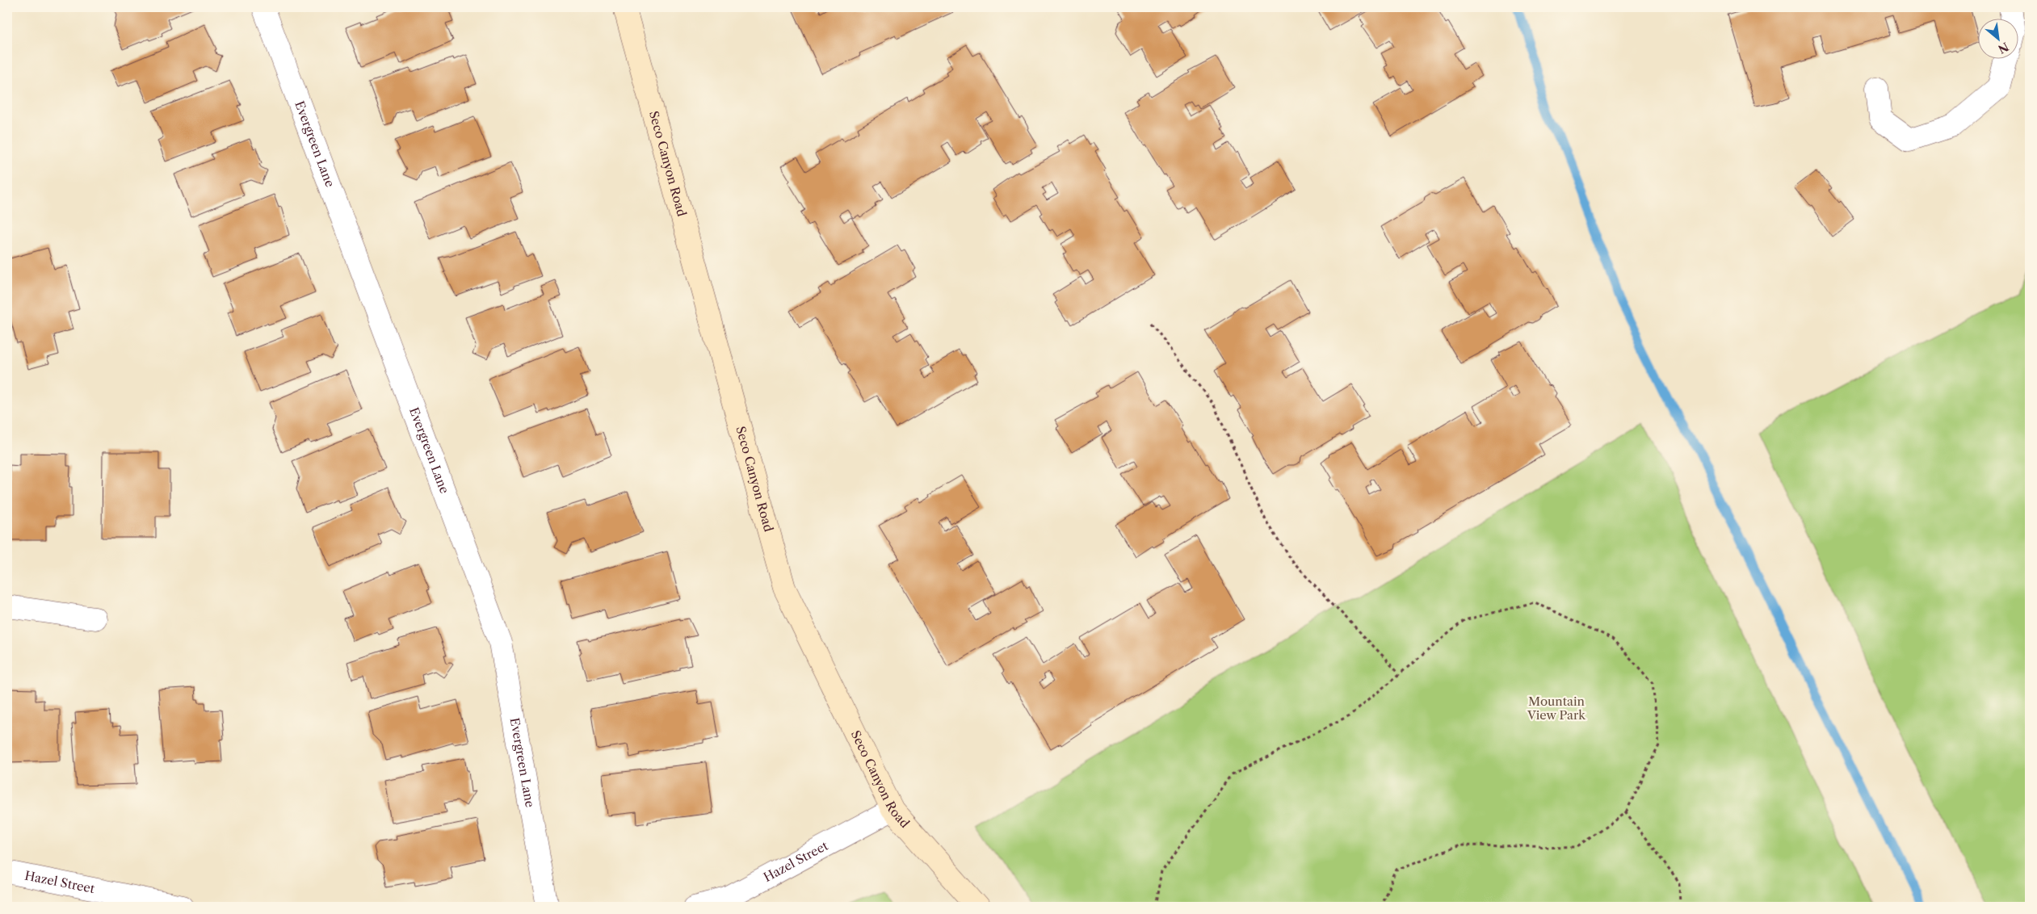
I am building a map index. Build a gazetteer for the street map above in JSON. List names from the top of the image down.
{
  "streets": {
    "street": ["Evergreen Lane", "Seco Canyon Road", "Hazel Street"]
  },
  "crossings": [
    ["Seco Canyon Road", "Hazel Street"]
  ],
  "parks": ["Mountain View Park"],
  "north": "bottom right"
}
